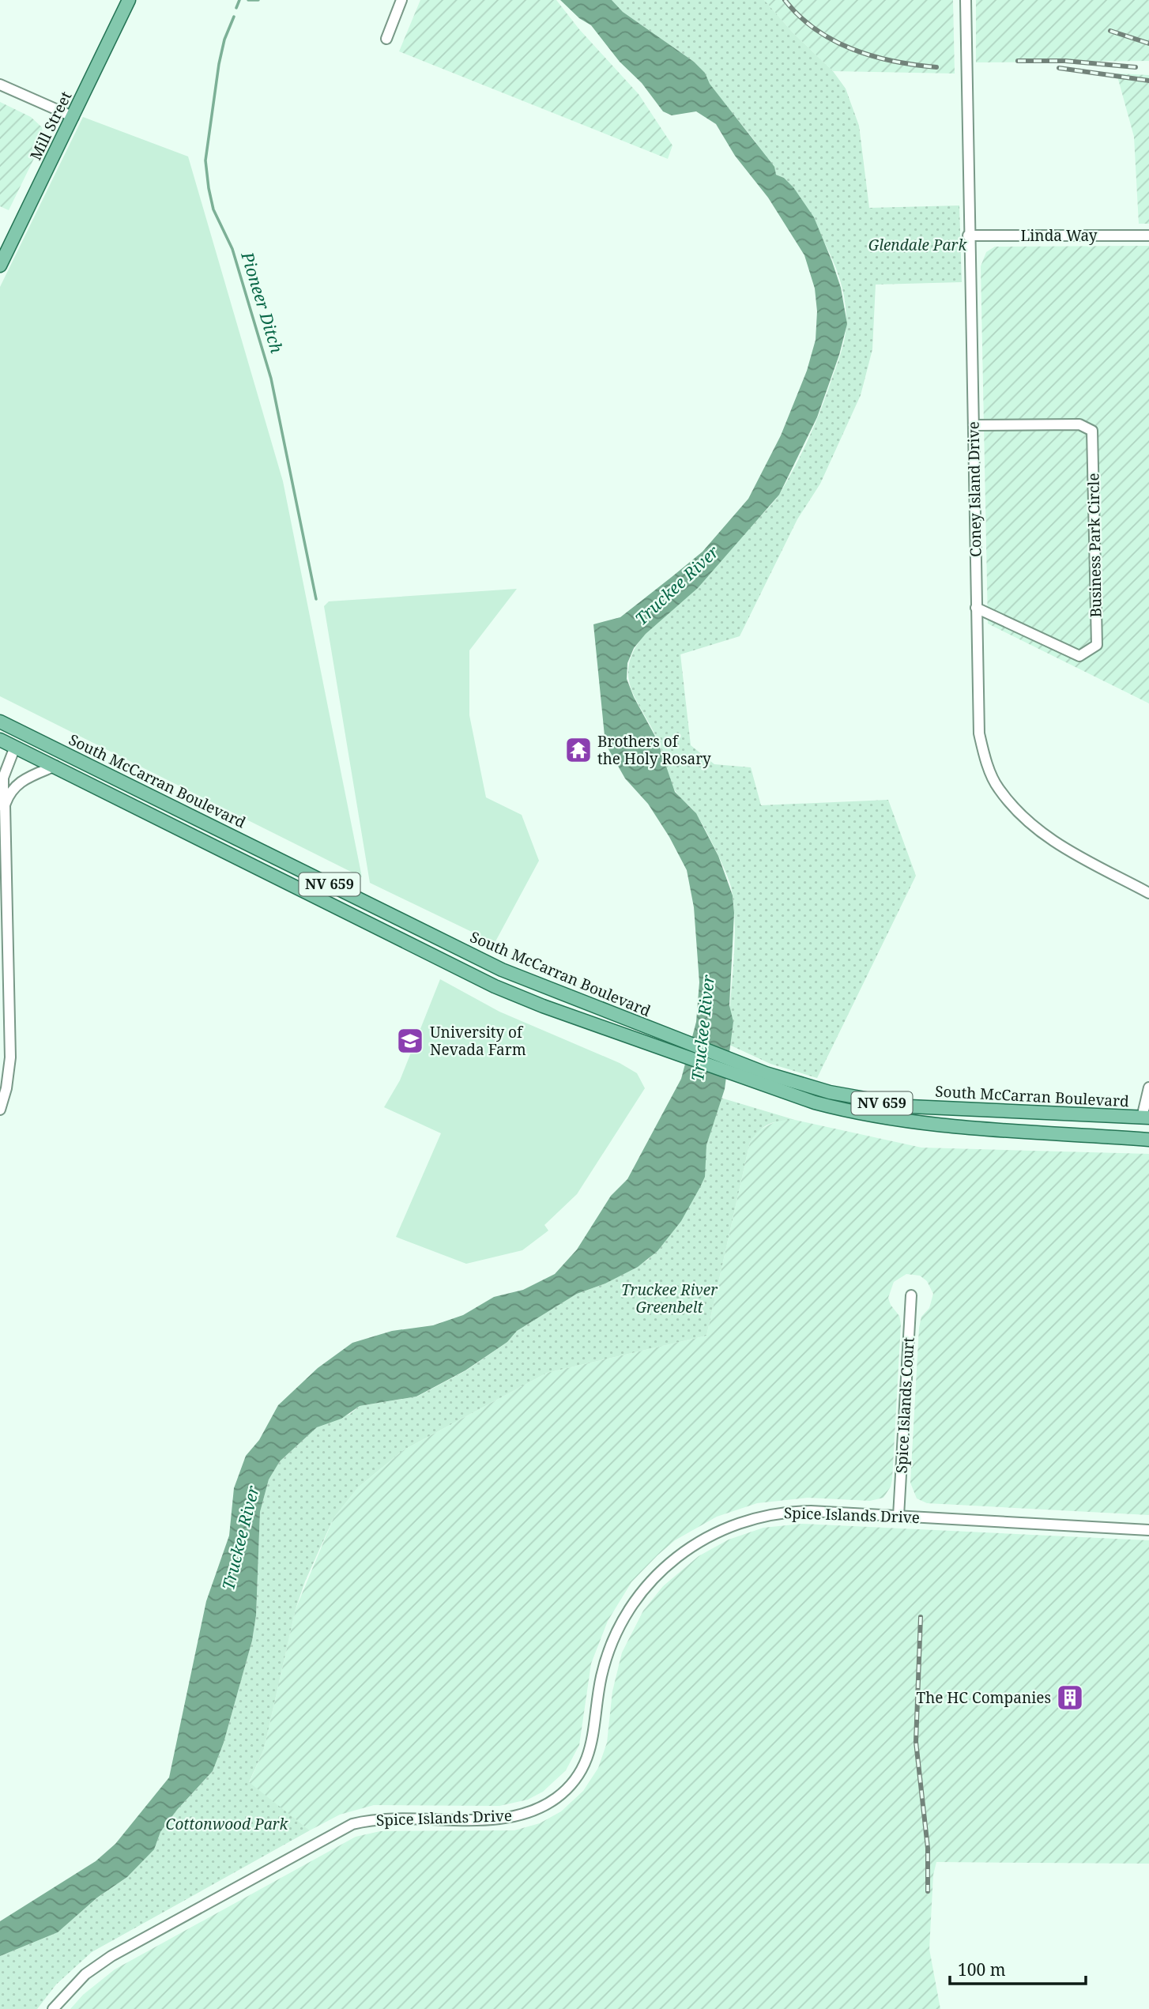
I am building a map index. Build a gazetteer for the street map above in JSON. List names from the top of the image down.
{
  "streets": {
    "main road": ["Mill Street", "South McCarran Boulevard", "NV 659"],
    "street": [
      "Linda Way",
      "Coney Island Drive",
      "Business Park Circle",
      "Spice Islands Court",
      "Spice Islands Drive"
    ]
  },
  "crossings": [
    ["Linda Way", "Coney Island Drive"],
    ["Coney Island Drive", "Business Park Circle"],
    ["Spice Islands Court", "Spice Islands Drive"]
  ],
  "water": ["Pioneer Ditch", "Truckee River"],
  "parks": ["Glendale Park", "Truckee River Greenbelt", "Cottonwood Park"],
  "places": {
    "temple": ["Brothers of the Holy Rosary"],
    "school or university": ["University of Nevada Farm"],
    "building": ["The HC Companies"]
  },
  "scale_bar": "100 m"
}
